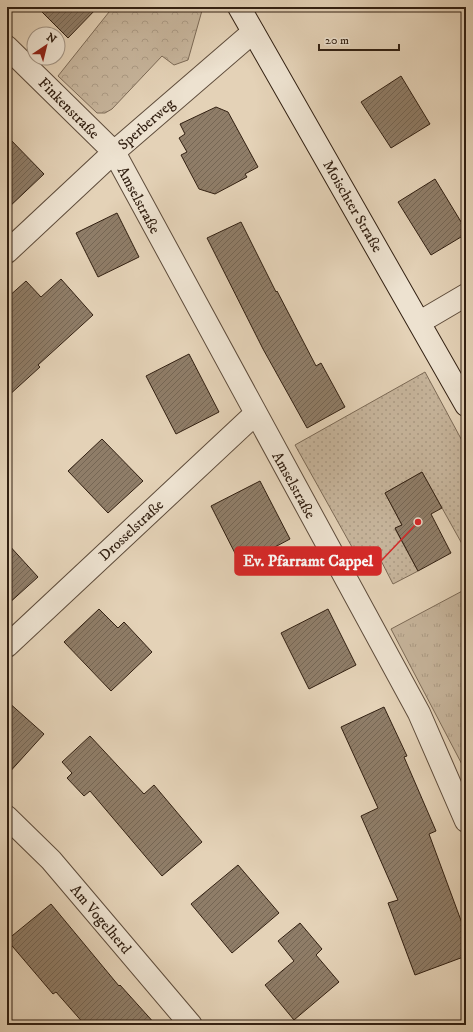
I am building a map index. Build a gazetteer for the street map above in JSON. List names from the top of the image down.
{
  "streets": {
    "street": [
      "Finkenstraße",
      "Sperberweg",
      "Amselstraße",
      "Moischter Straße",
      "Drosselstraße",
      "Am Vogelherd"
    ]
  },
  "crossings": [
    ["Finkenstraße", "Sperberweg"],
    ["Finkenstraße", "Amselstraße"],
    ["Sperberweg", "Amselstraße"],
    ["Sperberweg", "Moischter Straße"],
    ["Amselstraße", "Drosselstraße"]
  ],
  "places": ["Ev. Pfarramt Cappel"],
  "scale_bar": "20 m",
  "north": "top right"
}
